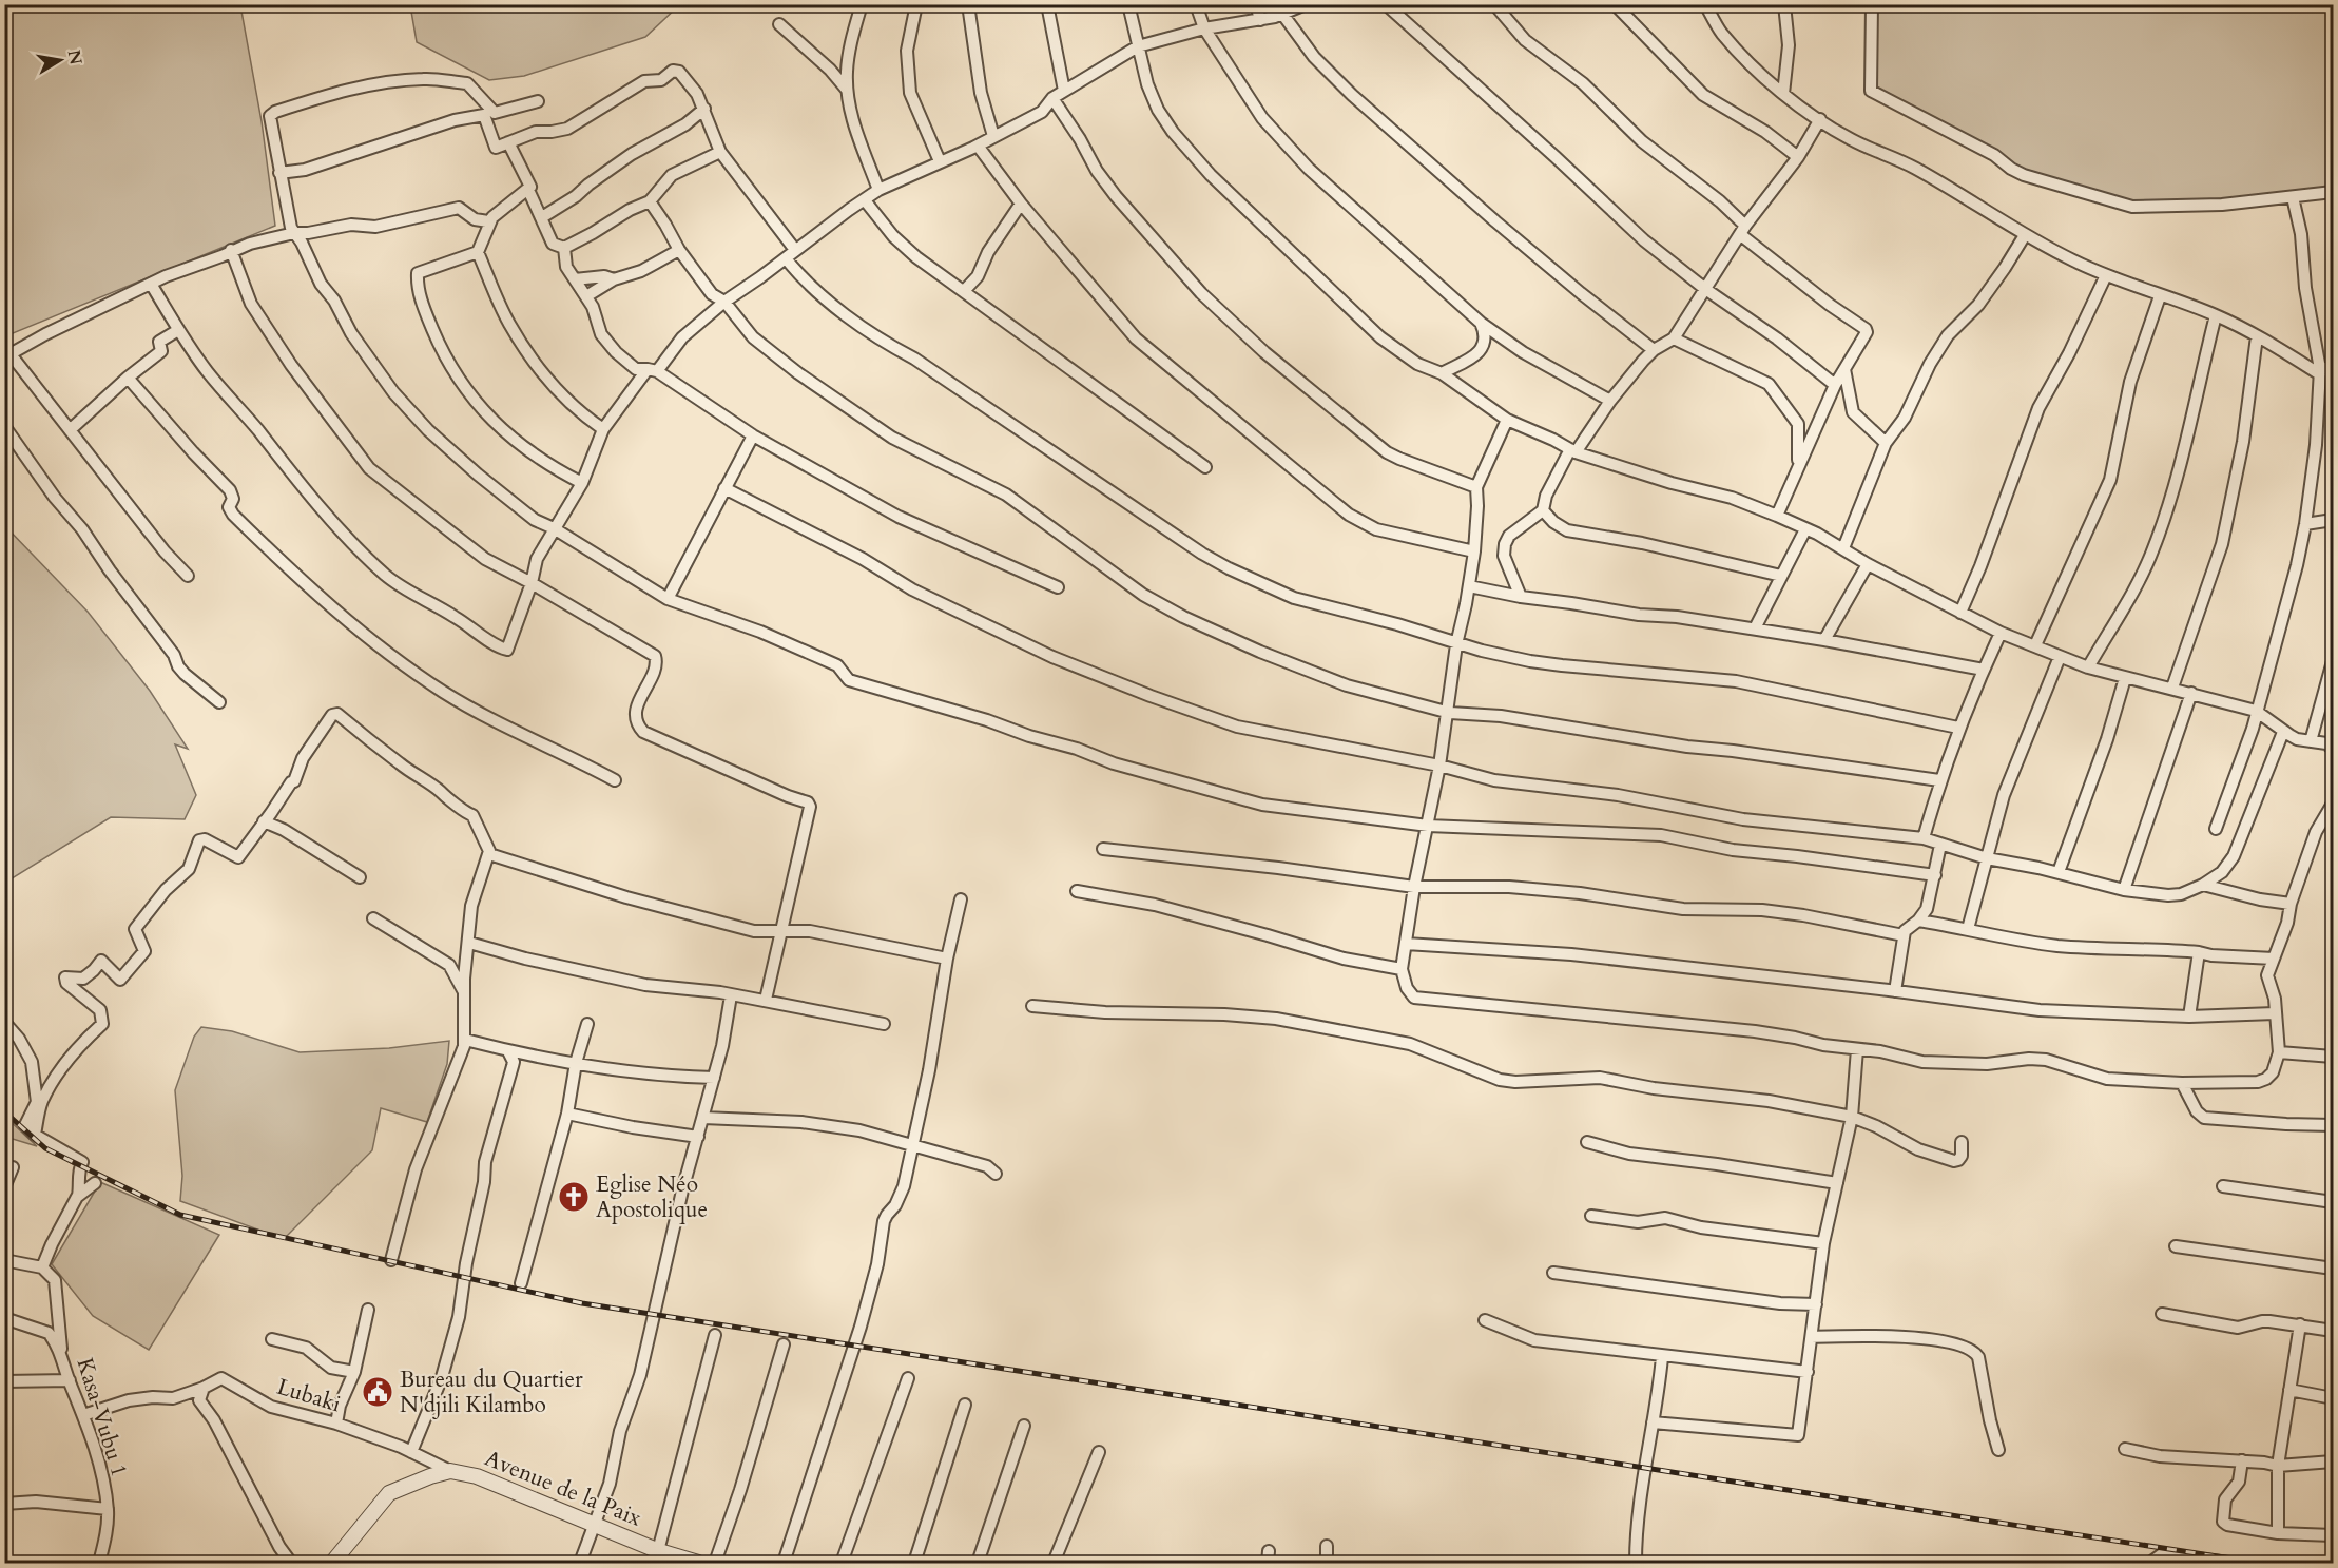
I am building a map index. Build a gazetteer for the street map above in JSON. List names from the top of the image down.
{
  "streets": {
    "street": ["Lubaki", "Kasa-Vubu 1", "Avenue de la Paix"]
  },
  "crossings": [
    ["Lubaki", "Kasa-Vubu 1"],
    ["Lubaki", "Avenue de la Paix"]
  ],
  "places": {
    "church": ["Eglise Néo Apostolique"],
    "public building": ["Bureau du Quartier N'djili Kilambo"]
  },
  "north": "right"
}
